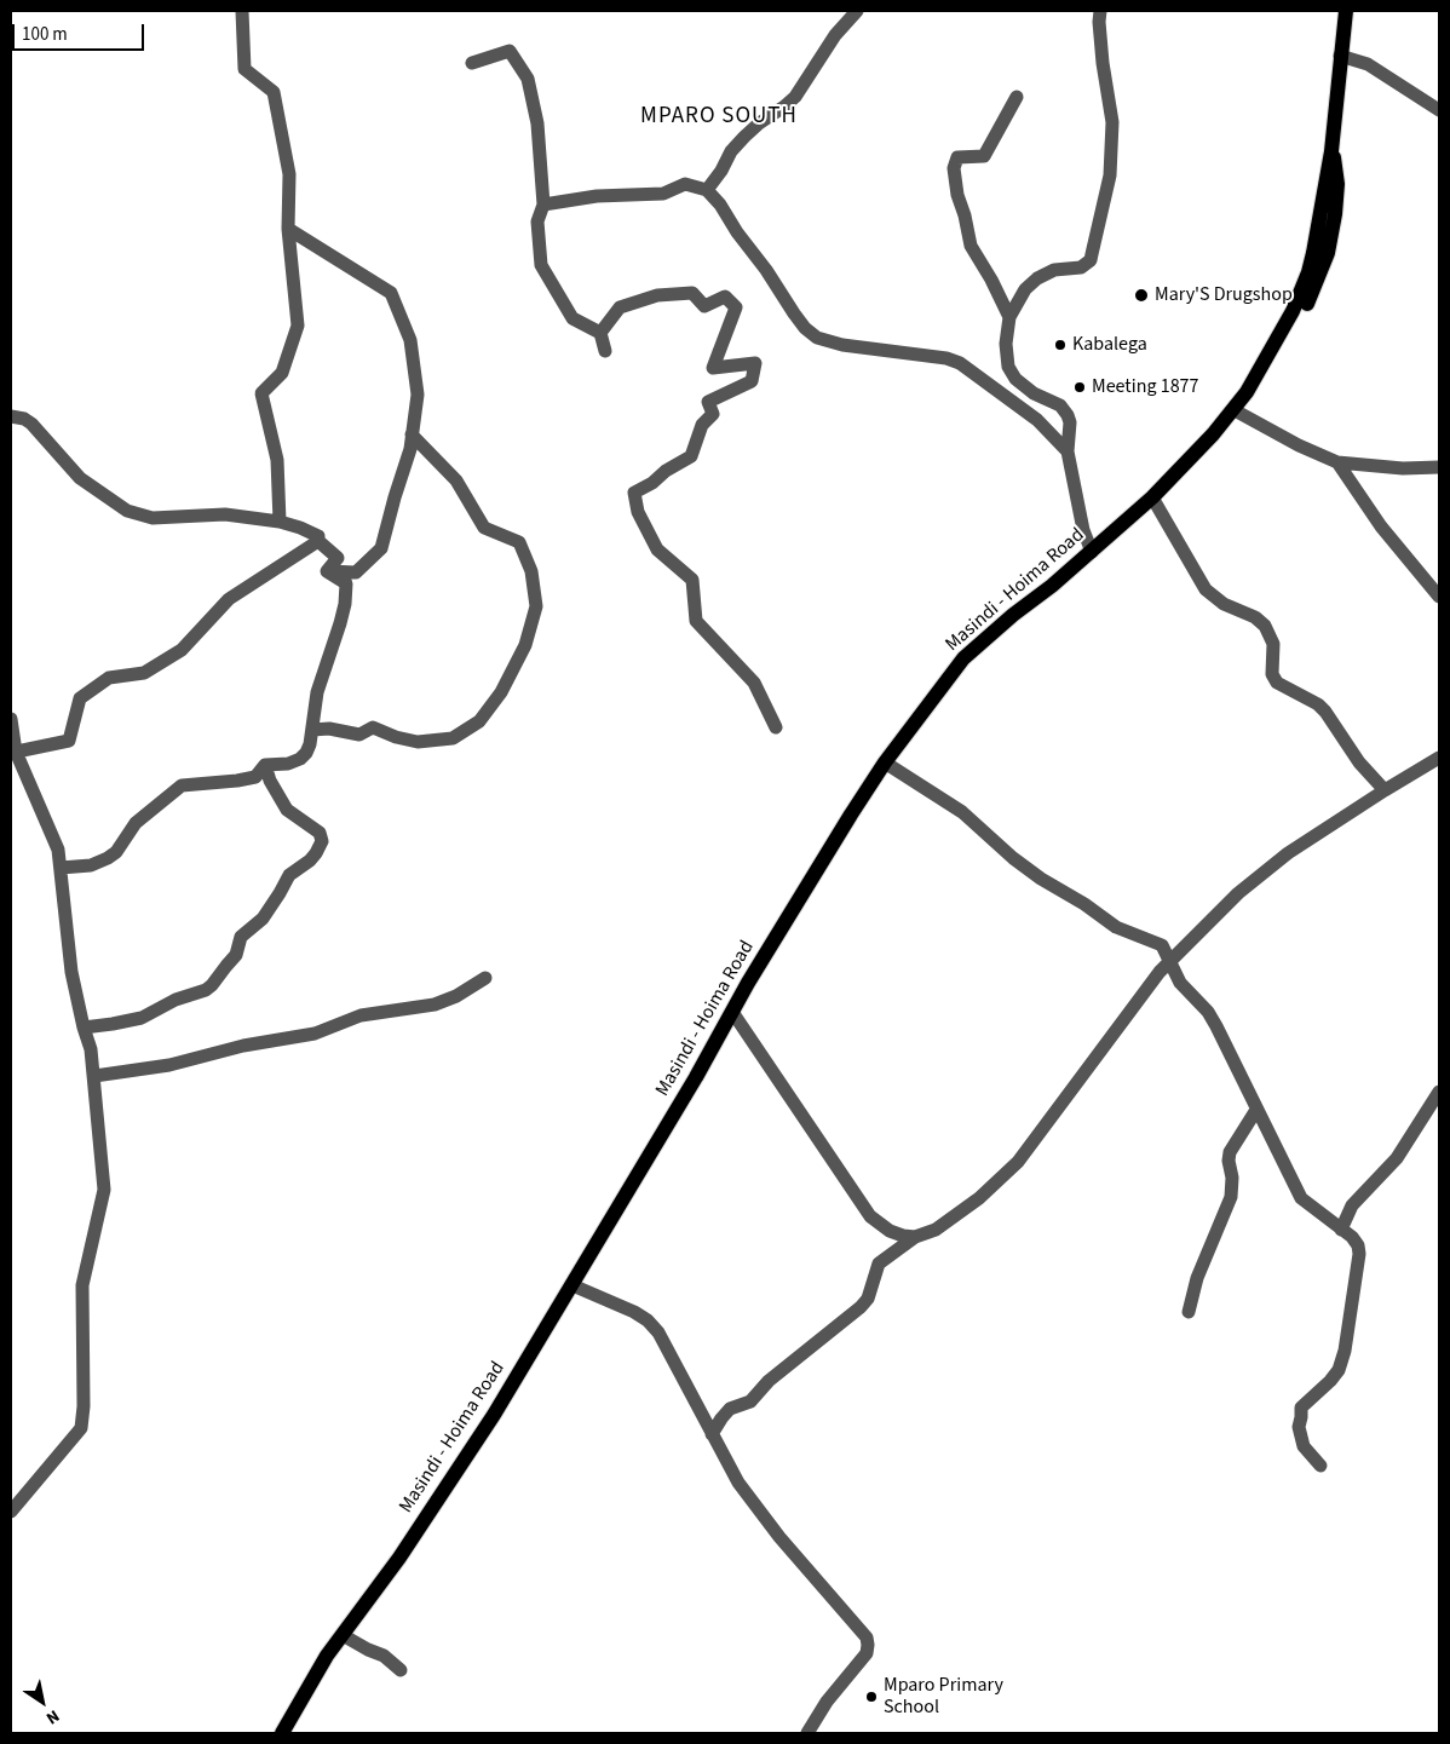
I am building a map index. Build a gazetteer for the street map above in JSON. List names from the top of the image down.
{
  "streets": {
    "main road": ["Masindi - Hoima Road"]
  },
  "districts": ["MPARO SOUTH"],
  "places": [
    "Mary'S Drugshop",
    "Kabalega",
    "Meeting 1877",
    "Mparo Primary School"
  ],
  "scale_bar": "100 m",
  "north": "bottom right"
}
